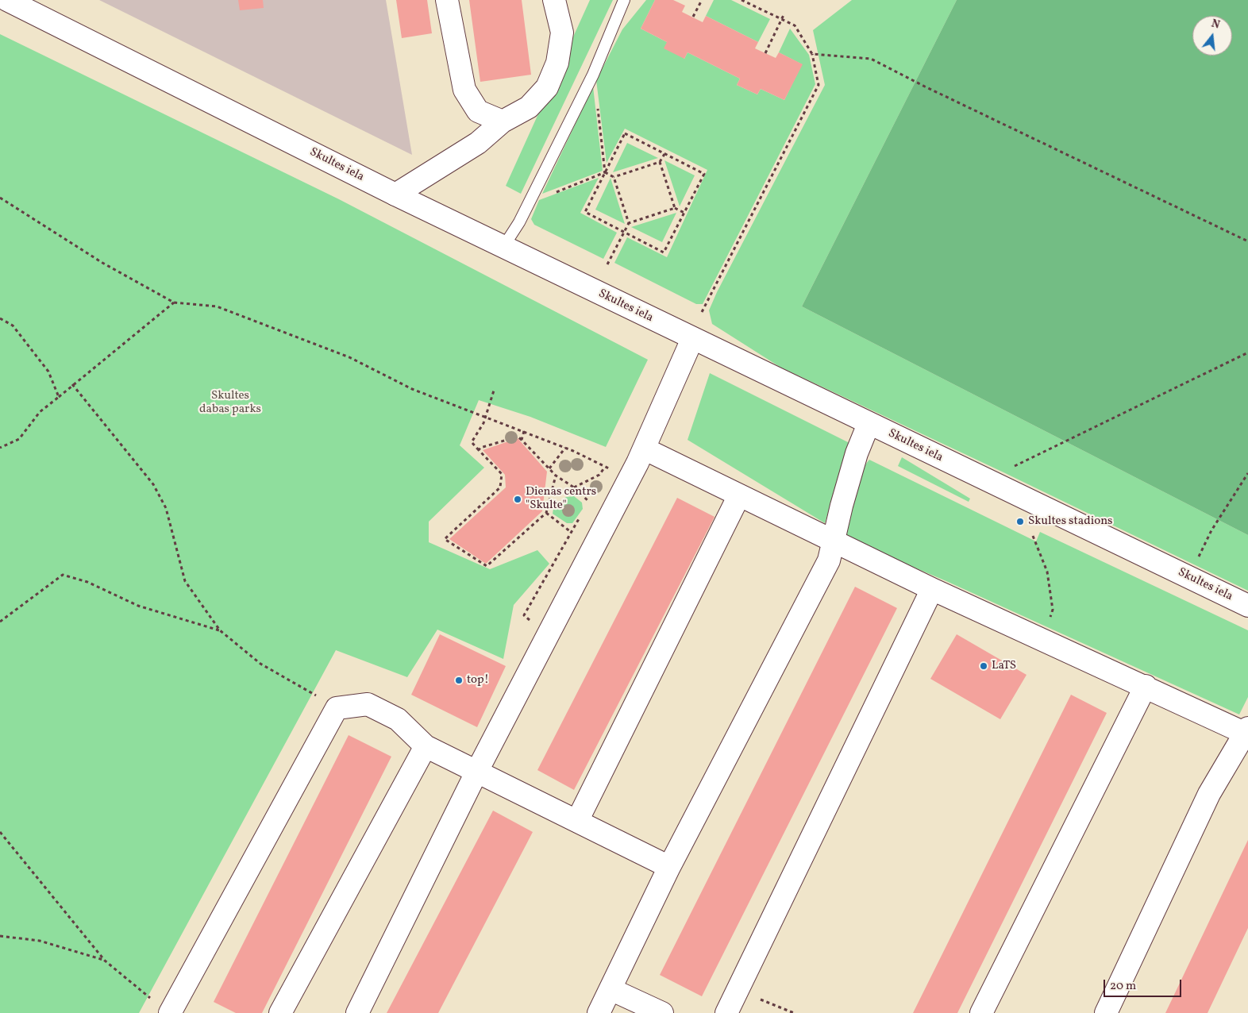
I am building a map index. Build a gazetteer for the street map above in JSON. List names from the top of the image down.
{
  "streets": {
    "street": ["Skultes iela"]
  },
  "parks": ["Skultes dabas parks"],
  "places": [
    "Dienas centrs \"Skulte\"",
    "Skultes stadions",
    "LaTS",
    "top!"
  ],
  "scale_bar": "20 m",
  "north": "top"
}
